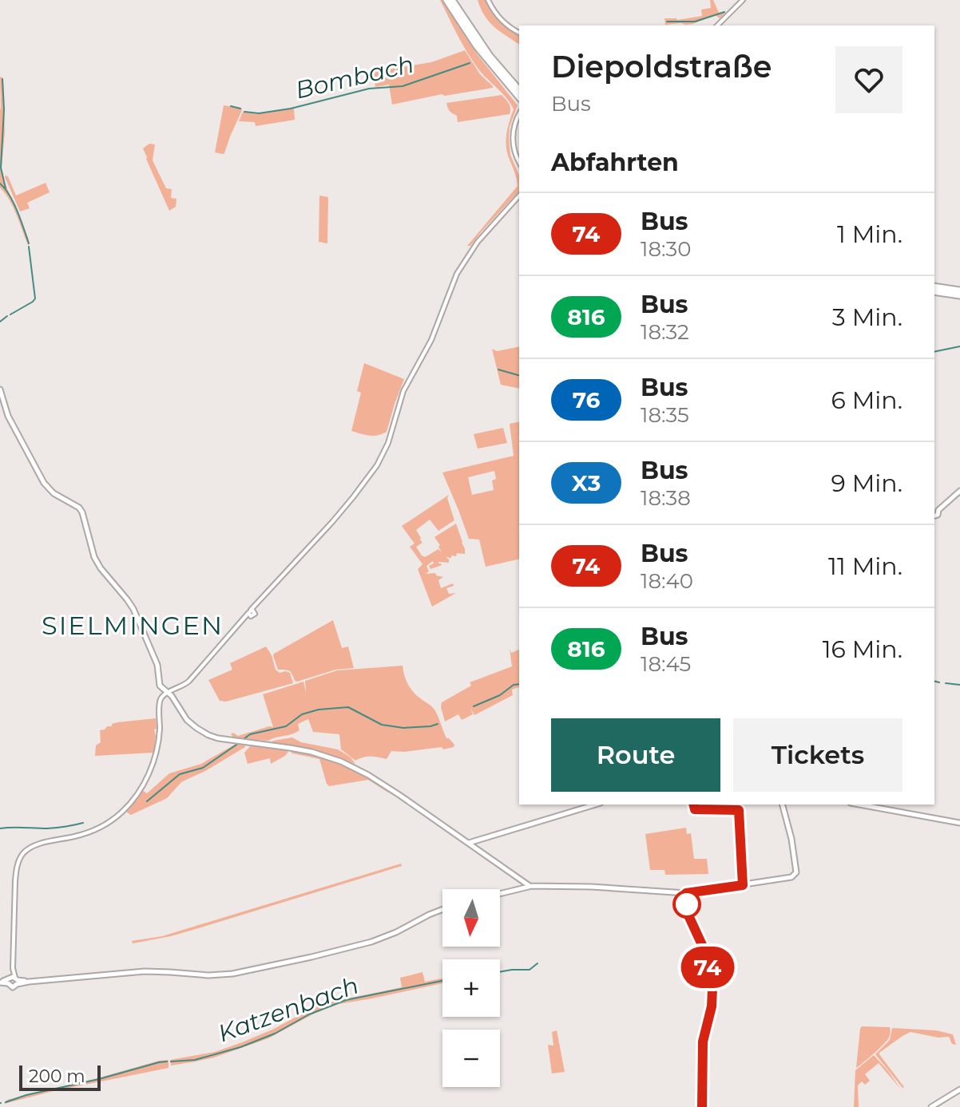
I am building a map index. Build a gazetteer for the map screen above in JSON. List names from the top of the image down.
{
  "districts": ["SIELMINGEN"],
  "water": ["Bombach", "Katzenbach"],
  "lines": ["bus line 74"],
  "scale_bar": "200 m",
  "north": "bottom",
  "page": {
    "on_map": "74",
    "heading": [
      ["Diepoldstraße", "Bus"],
      "Abfahrten"
    ],
    "list": [
      {
        "mark": "74",
        "name": "Bus",
        "note": "18:30",
        "value": "1 Min."
      },
      {
        "mark": "816",
        "name": "Bus",
        "note": "18:32",
        "value": "3 Min."
      },
      {
        "mark": "76",
        "name": "Bus",
        "note": "18:35",
        "value": "6 Min."
      },
      {
        "mark": "X3",
        "name": "Bus",
        "note": "18:38",
        "value": "9 Min."
      },
      {
        "mark": "74",
        "name": "Bus",
        "note": "18:40",
        "value": "11 Min."
      },
      {
        "mark": "816",
        "name": "Bus",
        "note": "18:45",
        "value": "16 Min."
      }
    ],
    "buttons": ["Route", "Tickets"],
    "map_buttons": ["+", "−"],
    "scale": "200 m"
  }
}
